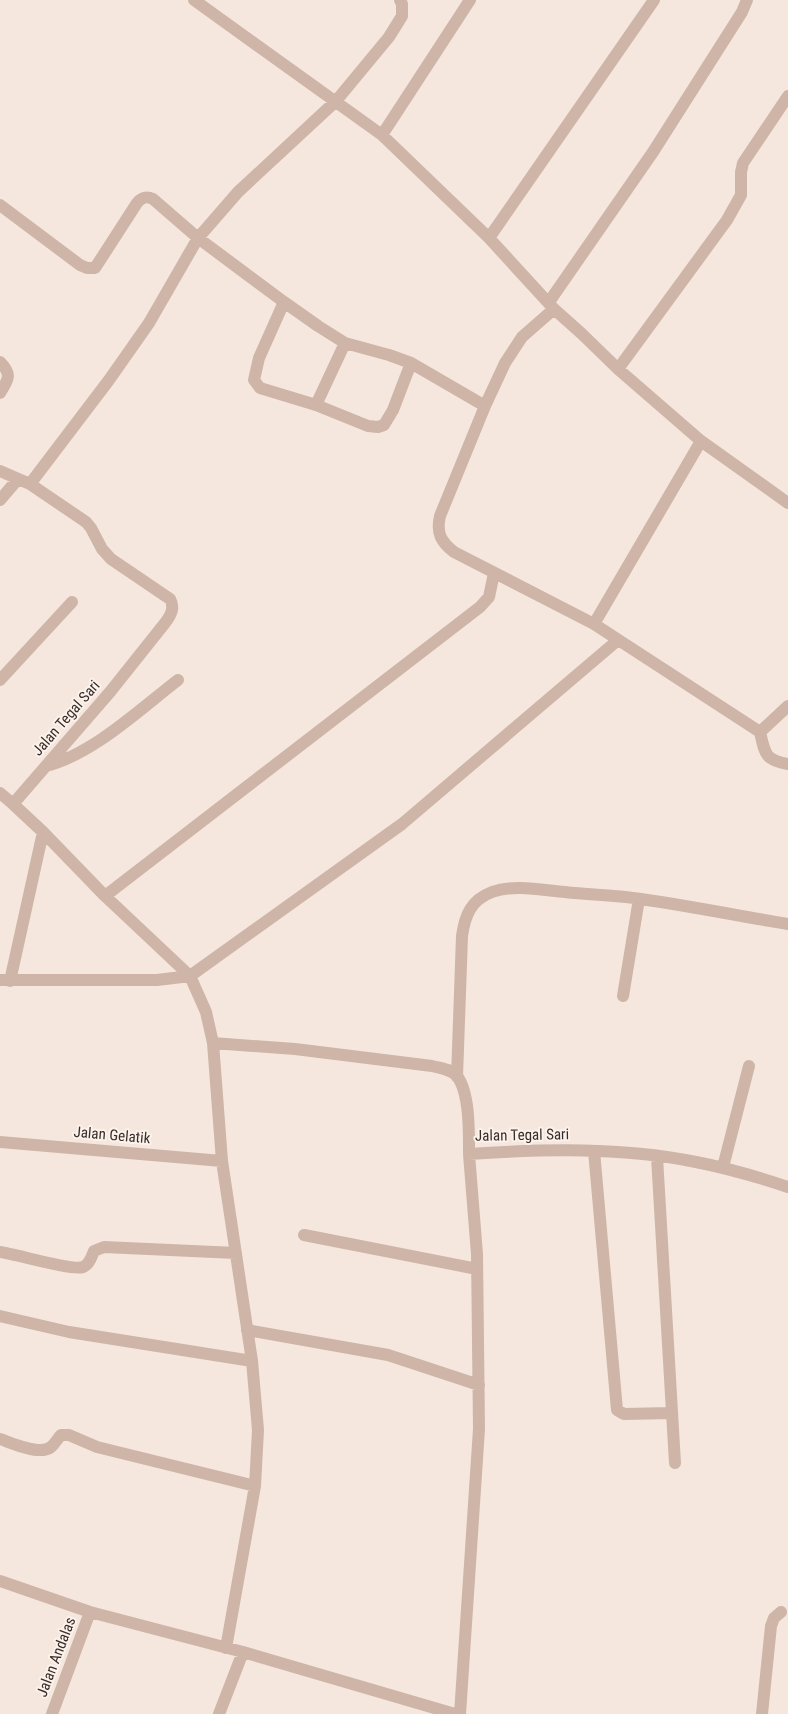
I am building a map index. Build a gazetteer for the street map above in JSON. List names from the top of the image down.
{
  "streets": {
    "street": ["Jalan Tegal Sari", "Jalan Gelatik", "Jalan Andalas"]
  }
}
